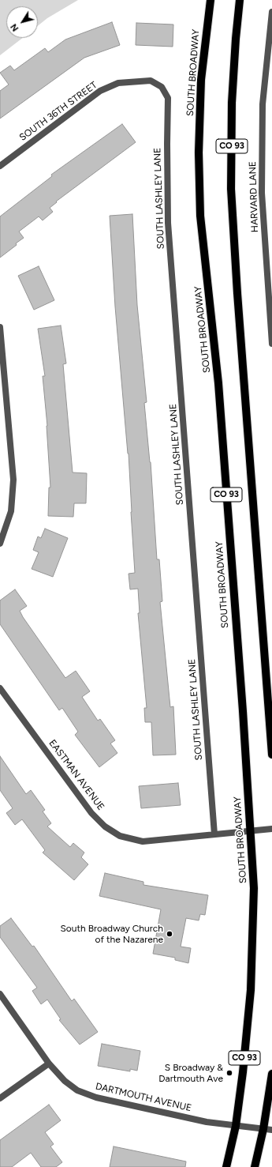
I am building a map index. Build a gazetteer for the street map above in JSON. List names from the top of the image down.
{
  "streets": {
    "main road": ["SOUTH BROADWAY", "CO 93"],
    "street": [
      "SOUTH 36TH STREET",
      "HARVARD LANE",
      "SOUTH LASHLEY LANE",
      "EASTMAN AVENUE",
      "DARTMOUTH AVENUE"
    ]
  },
  "crossings": [
    ["SOUTH BROADWAY", "EASTMAN AVENUE"],
    ["SOUTH BROADWAY", "DARTMOUTH AVENUE"],
    ["SOUTH 36TH STREET", "SOUTH LASHLEY LANE"],
    ["SOUTH LASHLEY LANE", "EASTMAN AVENUE"]
  ],
  "places": ["South Broadway Church of the Nazarene", "S Broadway & Dartmouth Ave"],
  "north": "bottom left"
}
